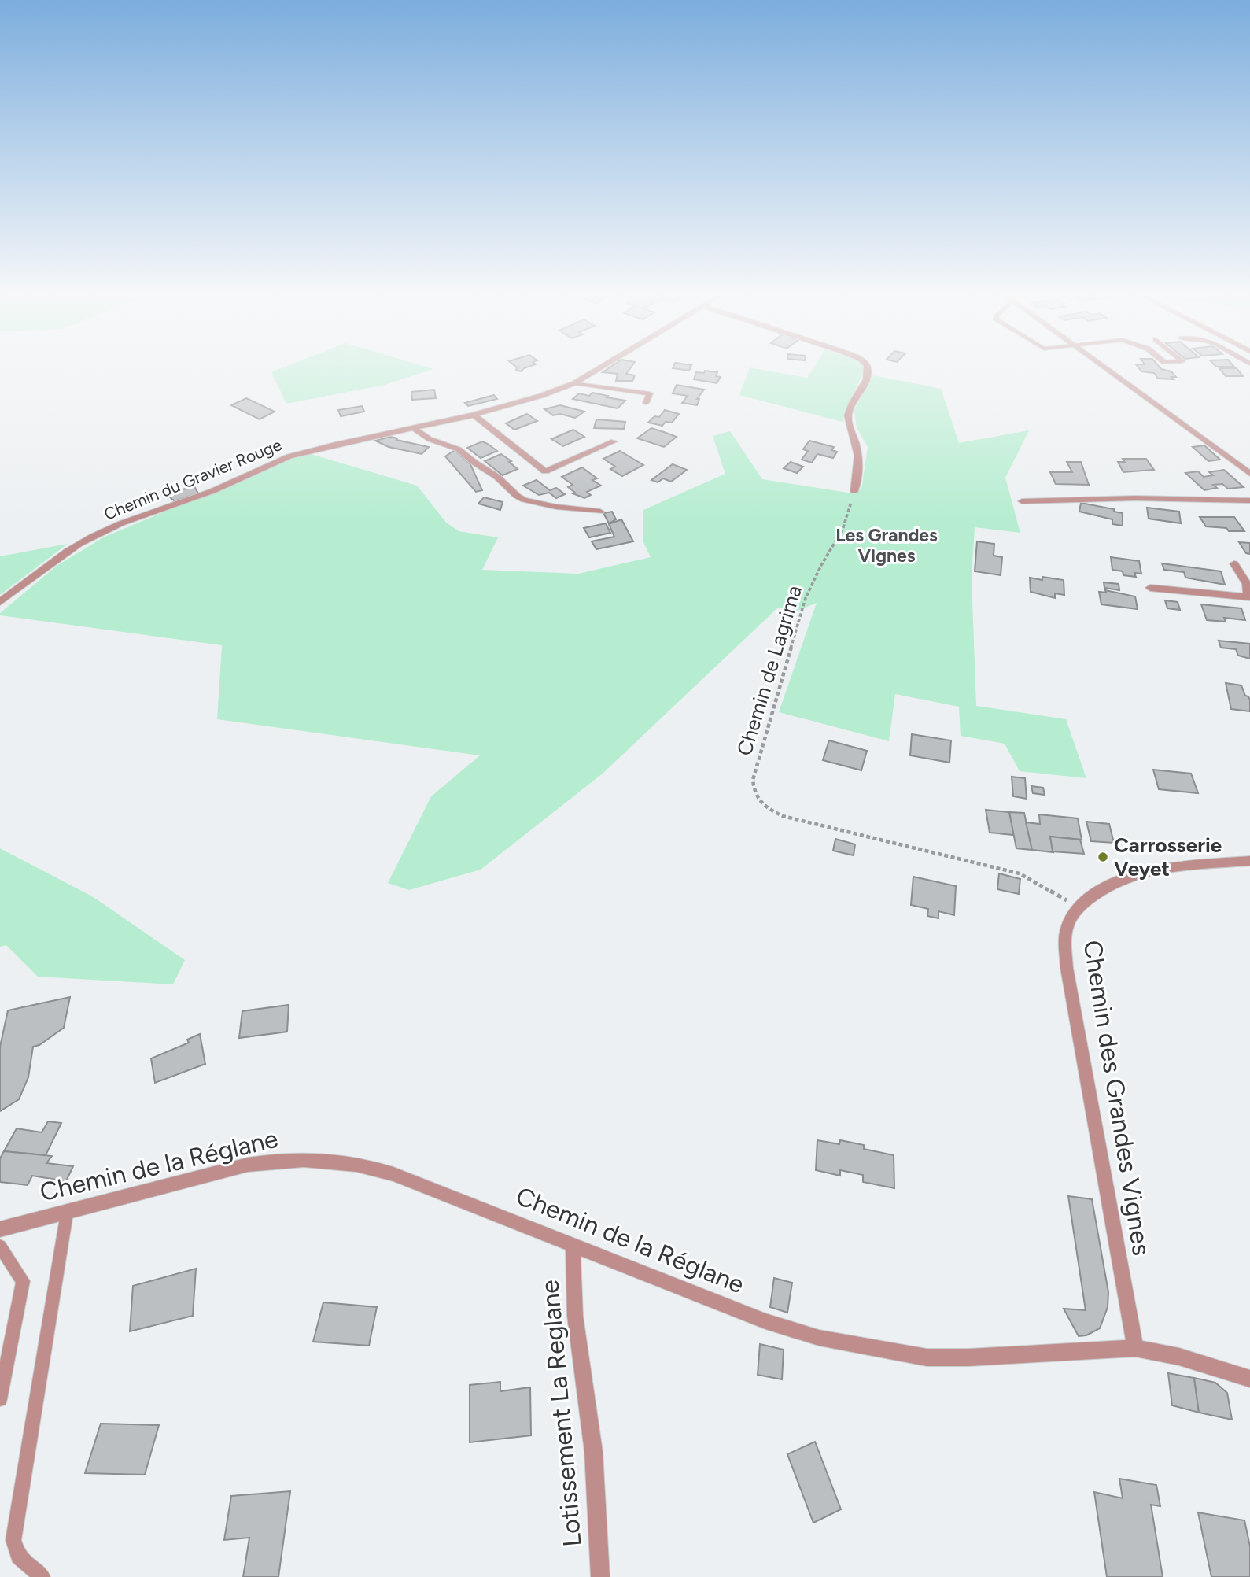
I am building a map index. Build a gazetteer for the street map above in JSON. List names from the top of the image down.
{
  "streets": {
    "street": [
      "Chemin du Gravier Rouge",
      "Chemin des Grandes Vignes",
      "Chemin de la Réglane",
      "Lotissement La Reglane"
    ],
    "path": ["Chemin de Lagrima"]
  },
  "crossings": [
    ["Chemin de Lagrima", "Chemin des Grandes Vignes"],
    ["Chemin des Grandes Vignes", "Chemin de la Réglane"],
    ["Chemin de la Réglane", "Lotissement La Reglane"]
  ],
  "districts": ["Les Grandes Vignes"],
  "places": ["Carrosserie Veyet"]
}
